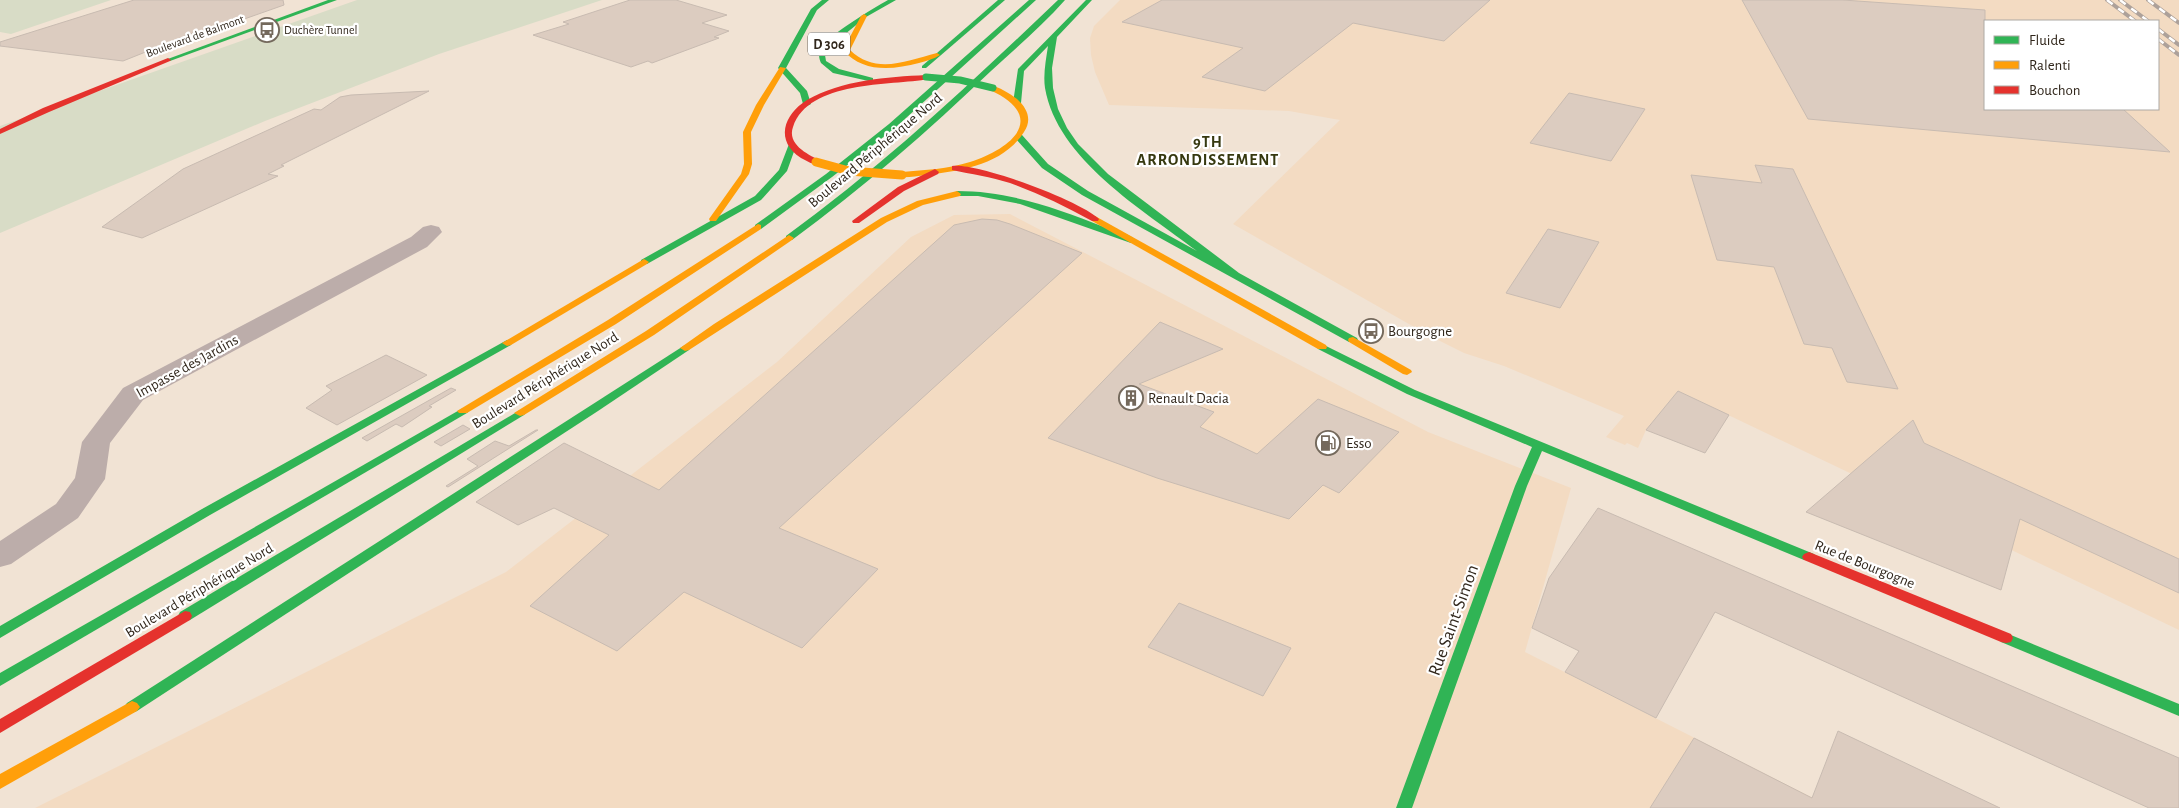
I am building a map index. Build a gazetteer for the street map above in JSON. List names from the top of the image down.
{
  "streets": {
    "main road": [
      "Boulevard de Balmont",
      "D 306",
      "Boulevard Périphérique Nord",
      "Rue de Bourgogne",
      "Rue Saint-Simon"
    ],
    "street": ["Impasse des Jardins"]
  },
  "crossings": [
    ["Rue de Bourgogne", "Rue Saint-Simon"]
  ],
  "districts": ["9TH ARRONDISSEMENT"],
  "places": {
    "bus stop": ["Duchère Tunnel", "Bourgogne"],
    "building": ["Renault Dacia"],
    "fuel station": ["Esso"]
  },
  "legend": ["Fluide", "Ralenti", "Bouchon"]
}
